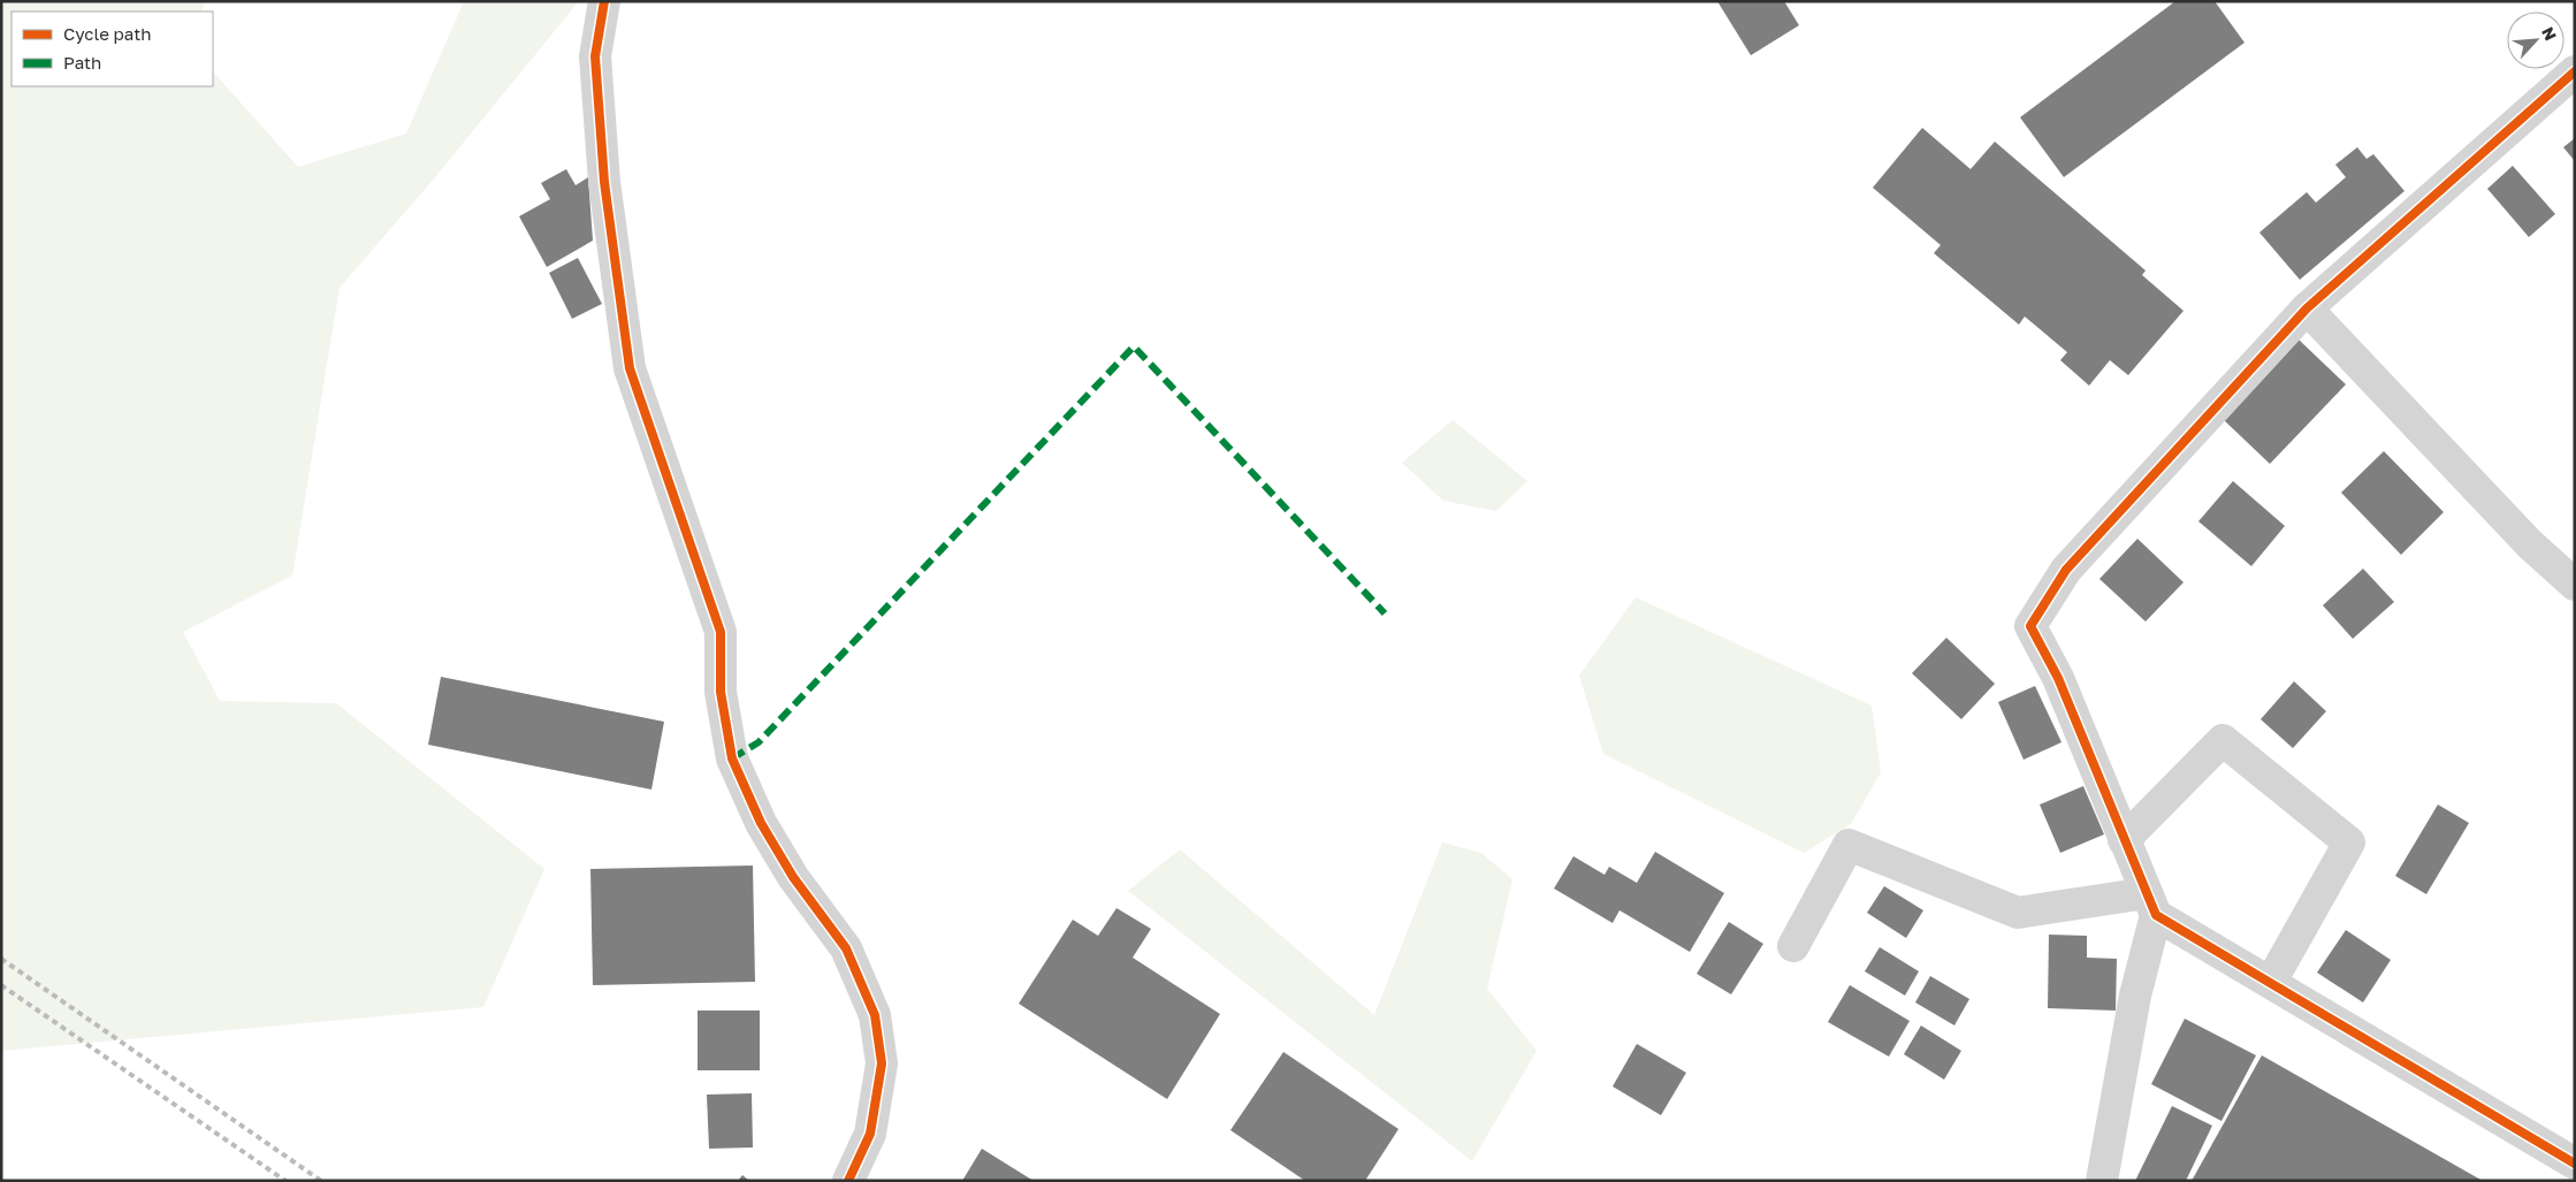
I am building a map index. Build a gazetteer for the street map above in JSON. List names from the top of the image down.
{
  "legend": ["Cycle path", "Path"],
  "north": "top right"
}
